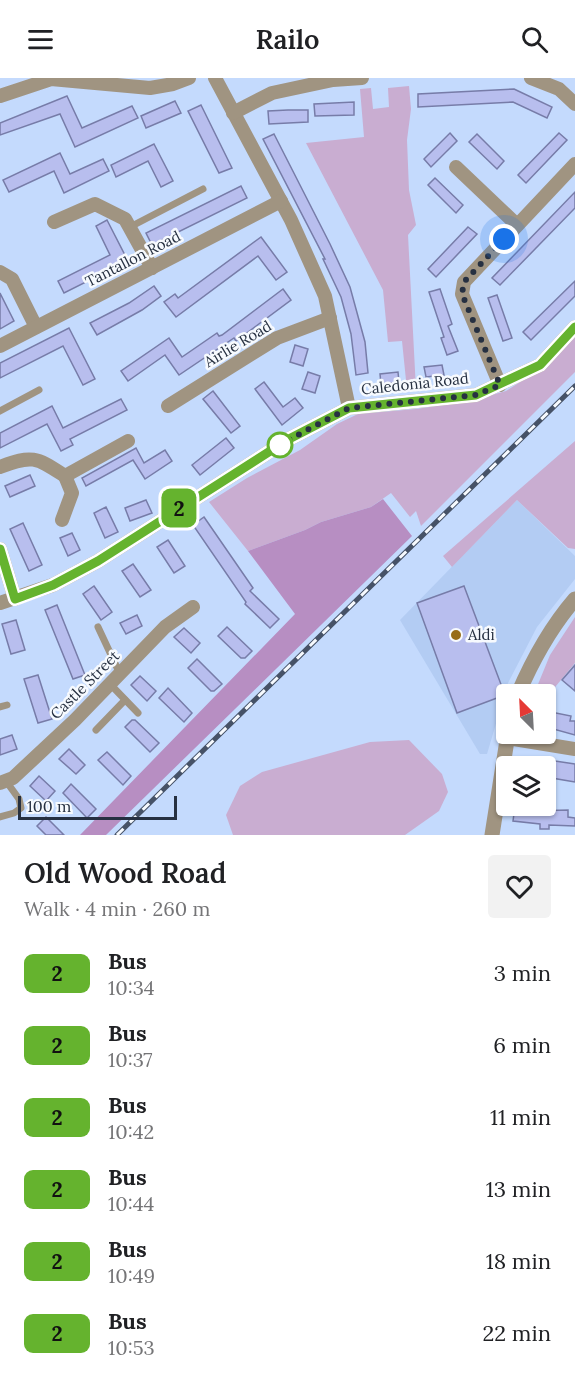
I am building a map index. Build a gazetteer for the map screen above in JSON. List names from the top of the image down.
{
  "streets": {
    "street": [
      "Tantallon Road",
      "Airlie Road",
      "Caledonia Road",
      "Castle Street"
    ]
  },
  "places": ["Aldi"],
  "lines": ["bus line 2"],
  "scale_bar": "100 m",
  "north": "top left",
  "page": {
    "header": "Railo",
    "on_map": "2",
    "scale": "100 m",
    "heading": ["Old Wood Road", "Walk · 4 min · 260 m"],
    "list": [
      {
        "mark": "2",
        "name": "Bus",
        "note": "10:34",
        "value": "3 min"
      },
      {
        "mark": "2",
        "name": "Bus",
        "note": "10:37",
        "value": "6 min"
      },
      {
        "mark": "2",
        "name": "Bus",
        "note": "10:42",
        "value": "11 min"
      },
      {
        "mark": "2",
        "name": "Bus",
        "note": "10:44",
        "value": "13 min"
      },
      {
        "mark": "2",
        "name": "Bus",
        "note": "10:49",
        "value": "18 min"
      },
      {
        "mark": "2",
        "name": "Bus",
        "note": "10:53",
        "value": "22 min"
      }
    ]
  }
}
